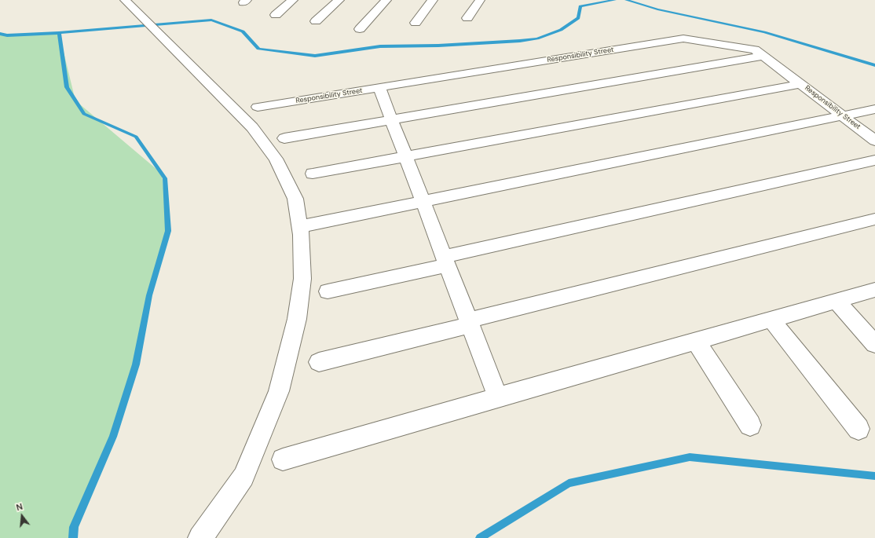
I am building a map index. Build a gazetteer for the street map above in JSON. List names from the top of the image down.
{
  "streets": {
    "street": ["Responsibility Street"]
  },
  "north": "top"
}
